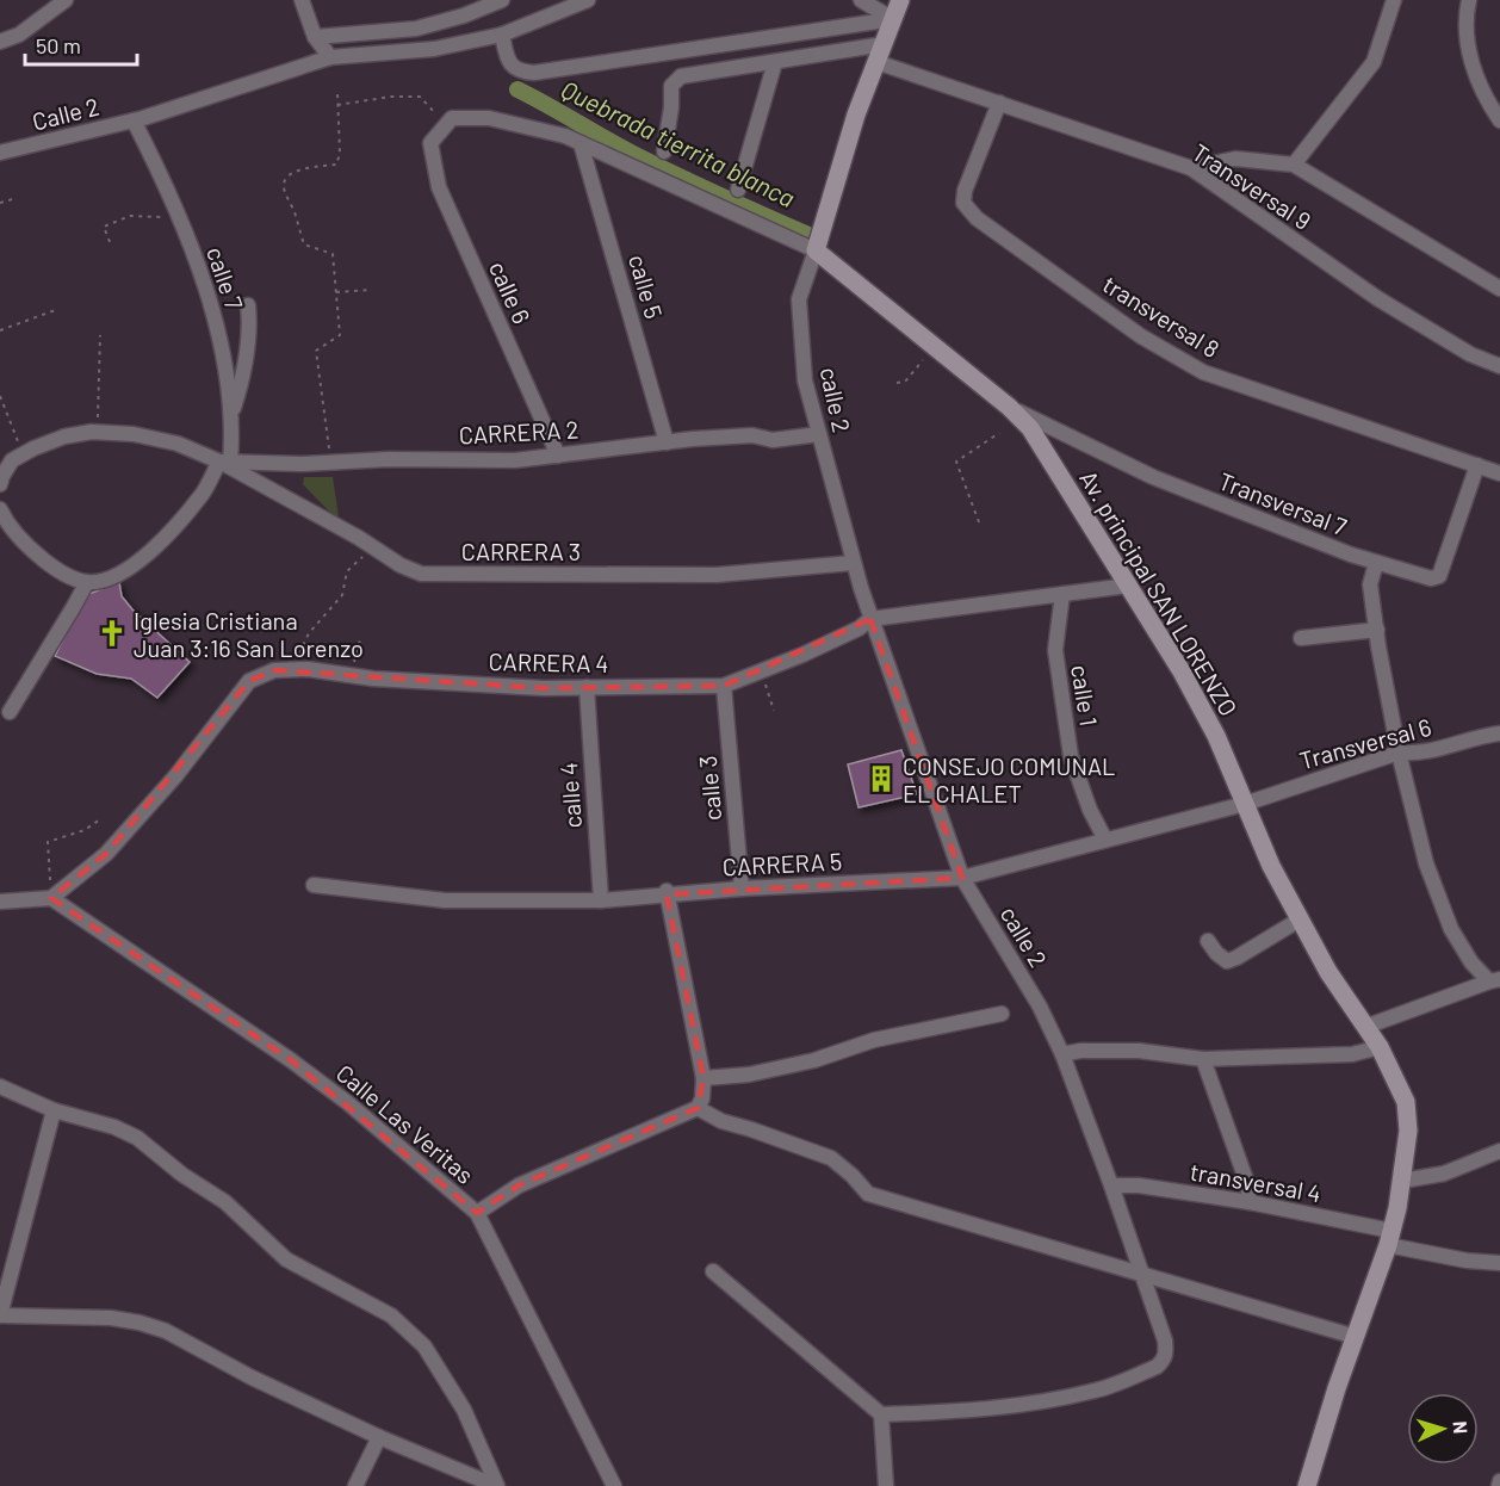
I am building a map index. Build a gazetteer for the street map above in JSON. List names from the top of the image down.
{
  "streets": {
    "main road": ["Av. principal SAN LORENZO"],
    "street": [
      "Calle 2",
      "Transversal 9",
      "calle 7",
      "calle 5",
      "calle 6",
      "transversal 8",
      "calle 2",
      "CARRERA 2",
      "Transversal 7",
      "CARRERA 3",
      "CARRERA 4",
      "calle 1",
      "Transversal 6",
      "calle 3",
      "calle 4",
      "CARRERA 5",
      "Calle Las Veritas",
      "transversal 4"
    ]
  },
  "crossings": [
    ["Calle 2", "calle 7"],
    ["Transversal 9", "transversal 8"],
    ["calle 7", "CARRERA 2"],
    ["calle 7", "CARRERA 3"],
    ["calle 5", "CARRERA 2"],
    ["calle 6", "CARRERA 2"],
    ["transversal 8", "Transversal 7"],
    ["calle 2", "CARRERA 2"],
    ["calle 2", "CARRERA 3"],
    ["calle 2", "Av. principal SAN LORENZO"],
    ["calle 2", "CARRERA 4"],
    ["calle 2", "CARRERA 5"],
    ["calle 2", "transversal 4"],
    ["CARRERA 2", "CARRERA 3"],
    ["Transversal 7", "Av. principal SAN LORENZO"],
    ["Av. principal SAN LORENZO", "CARRERA 4"],
    ["Av. principal SAN LORENZO", "Transversal 6"],
    ["Av. principal SAN LORENZO", "CARRERA 5"],
    ["Av. principal SAN LORENZO", "transversal 4"],
    ["CARRERA 4", "calle 1"],
    ["CARRERA 4", "calle 3"],
    ["CARRERA 4", "calle 4"],
    ["CARRERA 4", "Calle Las Veritas"],
    ["calle 1", "CARRERA 5"],
    ["Transversal 6", "CARRERA 5"],
    ["calle 3", "CARRERA 5"],
    ["calle 4", "CARRERA 5"]
  ],
  "water": ["Quebrada tierrita blanca"],
  "places": {
    "church": ["Iglesia Cristiana Juan 3:16 San Lorenzo"],
    "building": ["CONSEJO COMUNAL EL CHALET"]
  },
  "scale_bar": "50 m",
  "north": "right"
}
